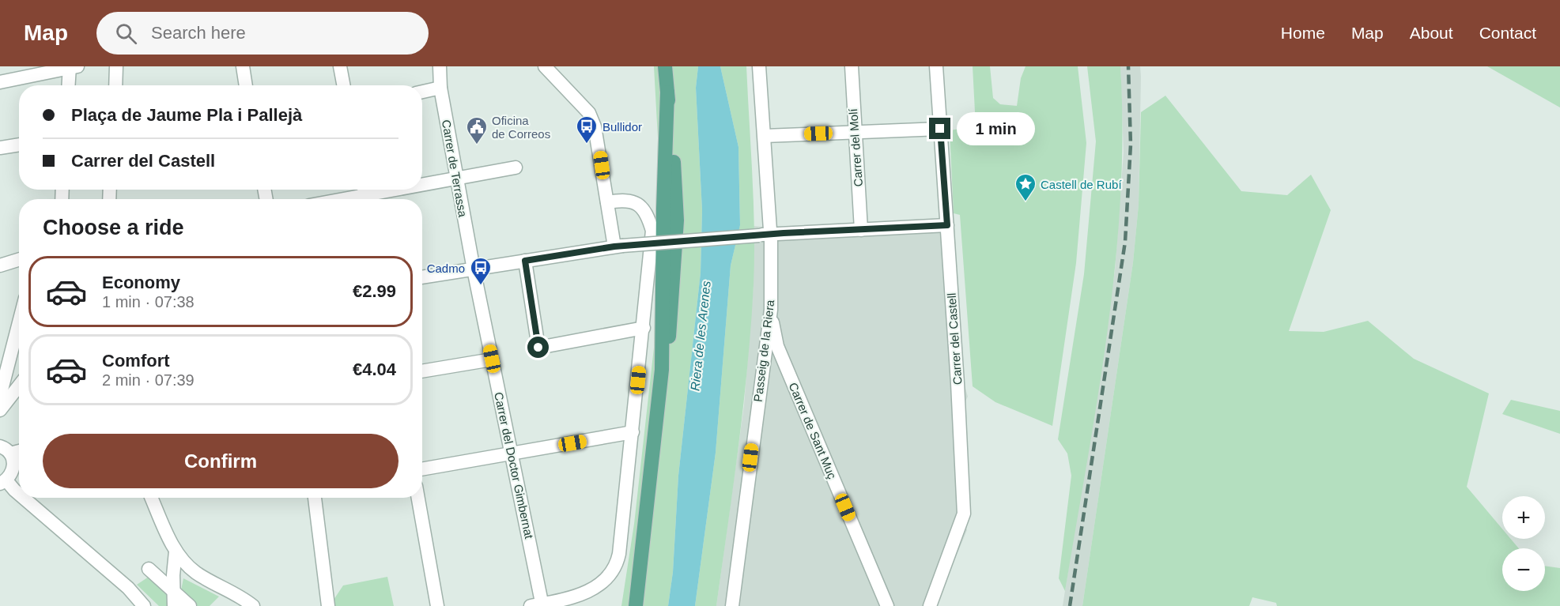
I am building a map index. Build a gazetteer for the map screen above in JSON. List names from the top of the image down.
{
  "streets": {
    "street": [
      "Carrer del Molí",
      "Carrer de Terrassa",
      "Carrer del Castell",
      "Passeig de la Riera",
      "Carrer de Sant Muç",
      "Carrer del Doctor Gimbernat"
    ]
  },
  "crossings": [
    ["Carrer de Terrassa", "Carrer del Doctor Gimbernat"],
    ["Passeig de la Riera", "Carrer de Sant Muç"]
  ],
  "water": ["Riera de les Arenes"],
  "places": {
    "bus stop": ["Bullidor", "Cadmo"],
    "public building": ["Oficina de Correos"],
    "place": ["Castell de Rubí"]
  },
  "page": {
    "header": "Map",
    "search": "Search here",
    "nav": [
      "Home",
      "Map",
      "About",
      "Contact"
    ],
    "banner": ["Plaça de Jaume Pla i Pallejà", "Carrer del Castell"],
    "bubble": "1 min",
    "heading": "Choose a ride",
    "list": [
      {
        "name": "Economy",
        "note": "1 min · 07:38",
        "value": "€2.99"
      },
      {
        "name": "Comfort",
        "note": "2 min · 07:39",
        "value": "€4.04"
      }
    ],
    "buttons": "Confirm",
    "map_buttons": ["+", "−"]
  }
}
